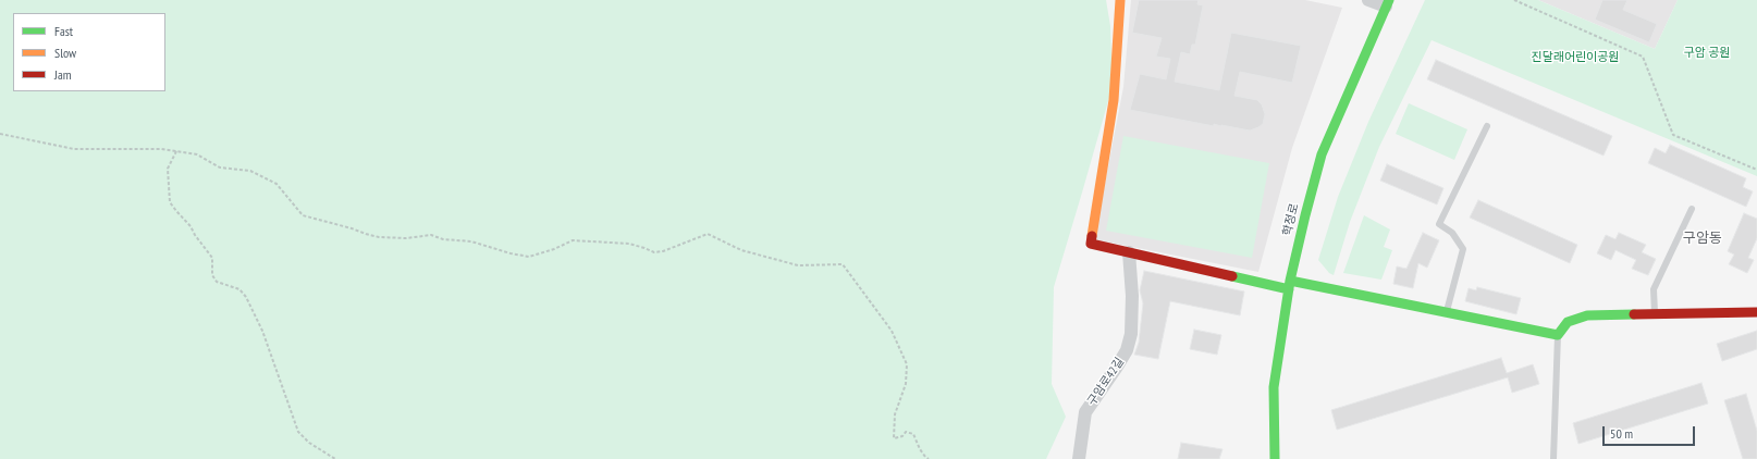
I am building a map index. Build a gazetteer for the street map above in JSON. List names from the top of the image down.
{
  "streets": {
    "street": ["학정로", "구암로42길"]
  },
  "districts": ["구암동"],
  "parks": ["구암 공원", "진달래어린이공원"],
  "legend": ["Fast", "Slow", "Jam"],
  "scale_bar": "50 m"
}
